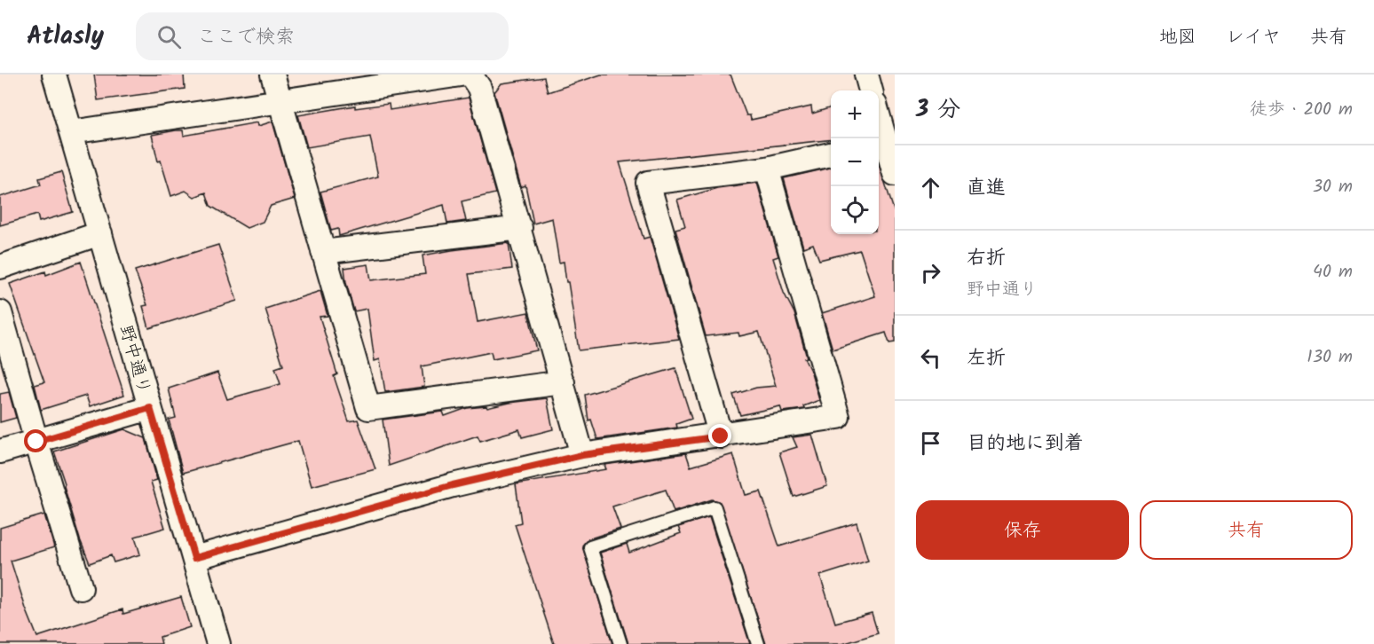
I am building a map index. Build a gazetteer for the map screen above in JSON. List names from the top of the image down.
{
  "streets": {
    "street": ["野中通り"]
  },
  "page": {
    "header": "Atlasly",
    "search": "ここで検索",
    "nav": ["地図", "レイヤ", "共有"],
    "heading": ["3 分", "徒歩 · 200 m"],
    "map_buttons": ["+", "−"],
    "list": [
      ["直進", "30 m"],
      ["右折", "野中通り", "40 m"],
      ["左折", "130 m"],
      "目的地に到着"
    ],
    "buttons": ["保存", "共有"]
  }
}
